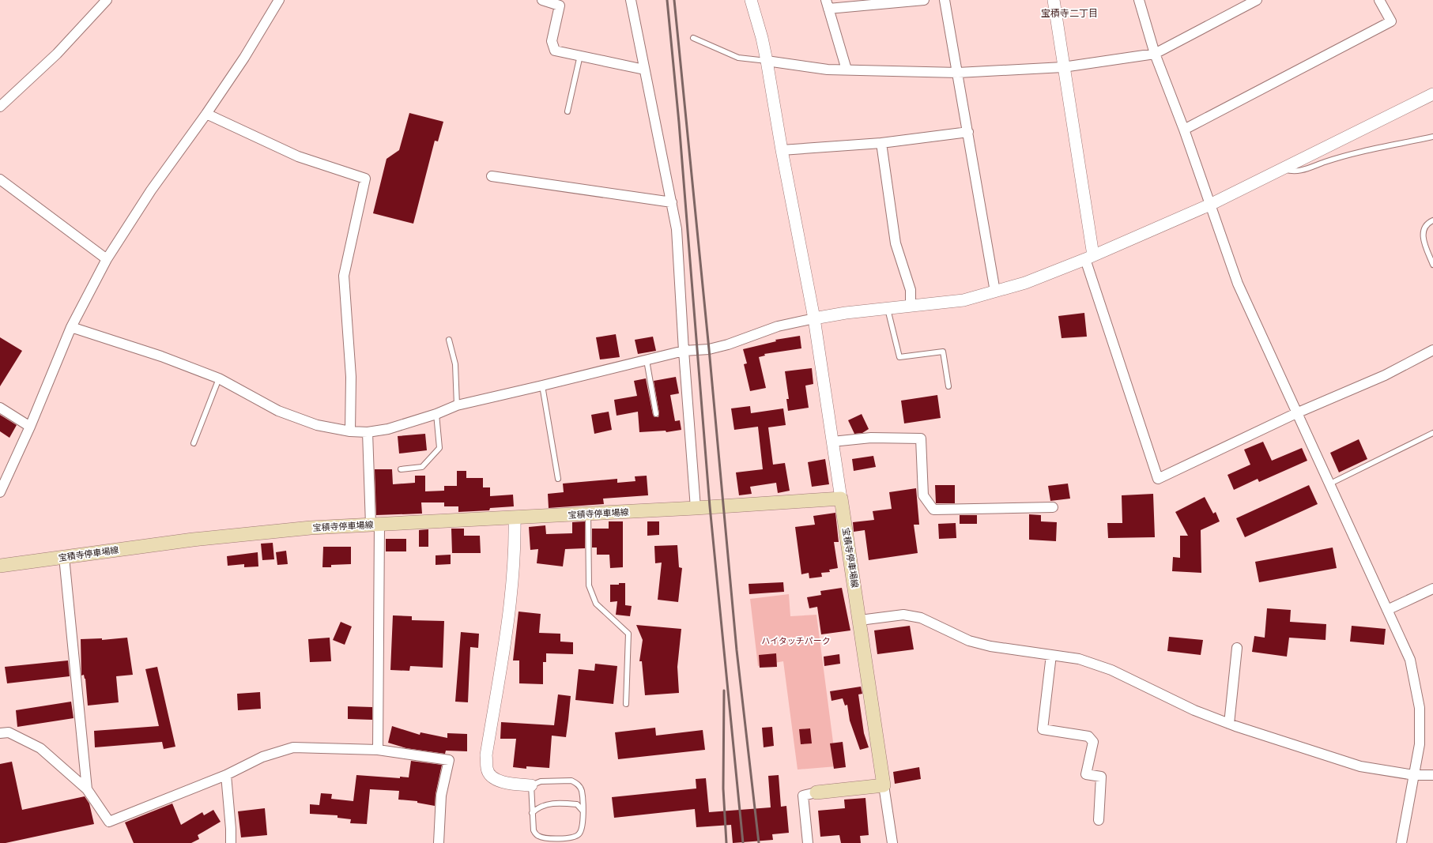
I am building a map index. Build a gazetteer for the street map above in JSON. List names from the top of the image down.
{
  "streets": {
    "main road": ["宝積寺停車場線"]
  },
  "districts": ["宝積寺二丁目"],
  "parks": ["ハイタッチパーク"]
}
